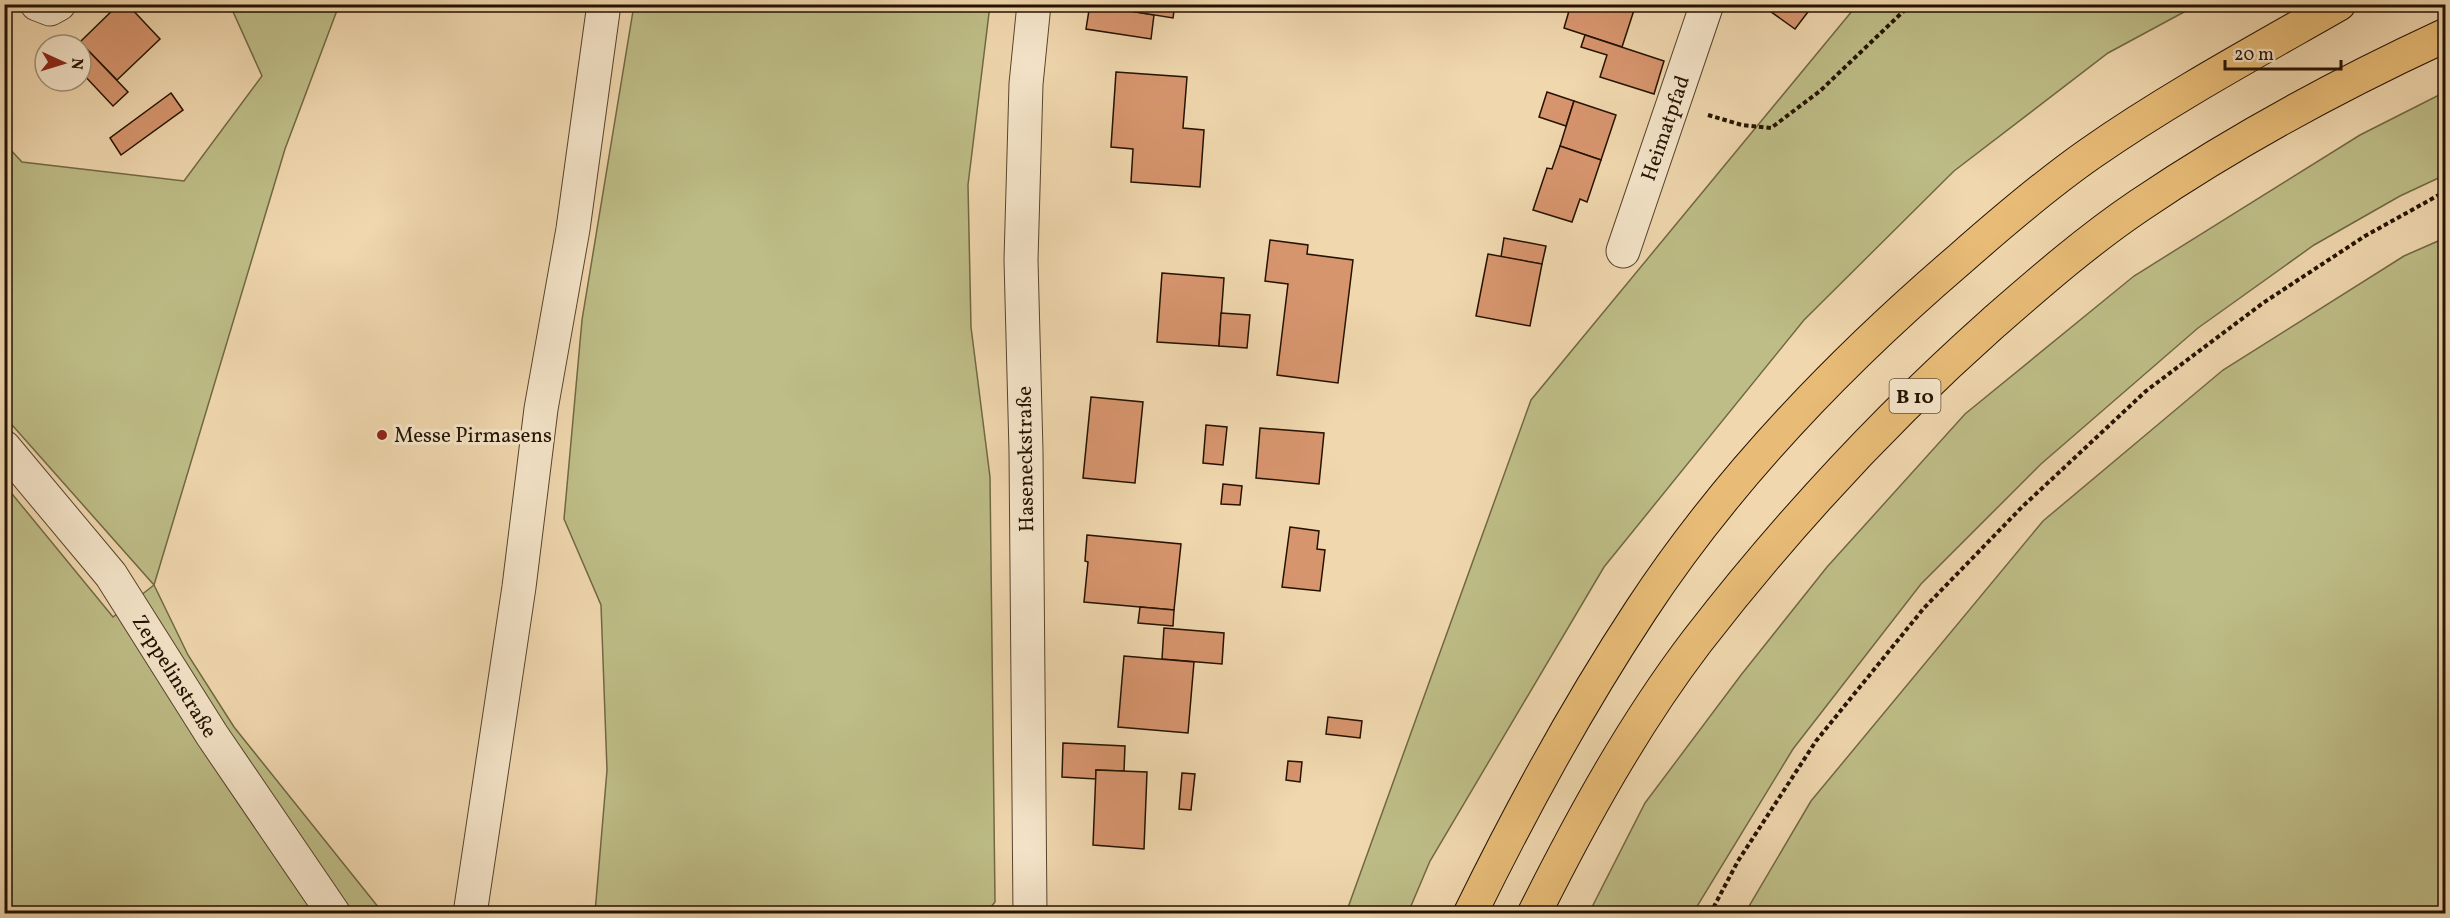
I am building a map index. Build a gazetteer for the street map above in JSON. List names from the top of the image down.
{
  "streets": {
    "highway": ["B 10"],
    "street": ["Heimatpfad", "Haseneckstraße", "Zeppelinstraße"]
  },
  "places": ["Messe Pirmasens"],
  "scale_bar": "20 m",
  "north": "right"
}
